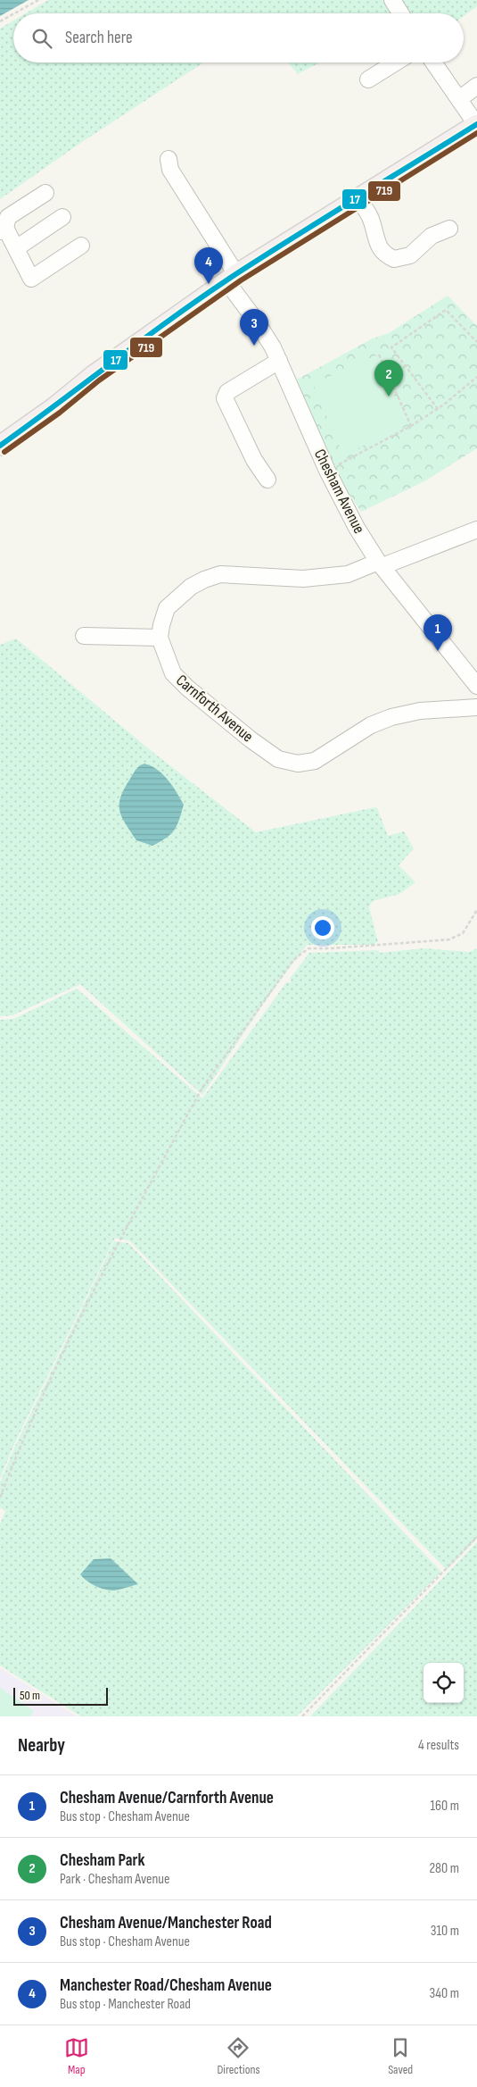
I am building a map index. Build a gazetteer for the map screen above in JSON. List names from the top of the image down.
{
  "streets": {
    "street": ["Chesham Avenue", "Carnforth Avenue"]
  },
  "lines": ["transit line 17", "transit line 719"],
  "scale_bar": "50 m",
  "page": {
    "search": "Search here",
    "pins": [
      "4",
      "3",
      "2",
      "1"
    ],
    "scale": "50 m",
    "heading": ["Nearby", "4 results"],
    "list": [
      {
        "mark": "1",
        "name": "Chesham Avenue/Carnforth Avenue",
        "note": "Bus stop · Chesham Avenue",
        "value": "160 m"
      },
      {
        "mark": "2",
        "name": "Chesham Park",
        "note": "Park · Chesham Avenue",
        "value": "280 m"
      },
      {
        "mark": "3",
        "name": "Chesham Avenue/Manchester Road",
        "note": "Bus stop · Chesham Avenue",
        "value": "310 m"
      },
      {
        "mark": "4",
        "name": "Manchester Road/Chesham Avenue",
        "note": "Bus stop · Manchester Road",
        "value": "340 m"
      }
    ],
    "nav": ["Map", "Directions", "Saved"]
  }
}
